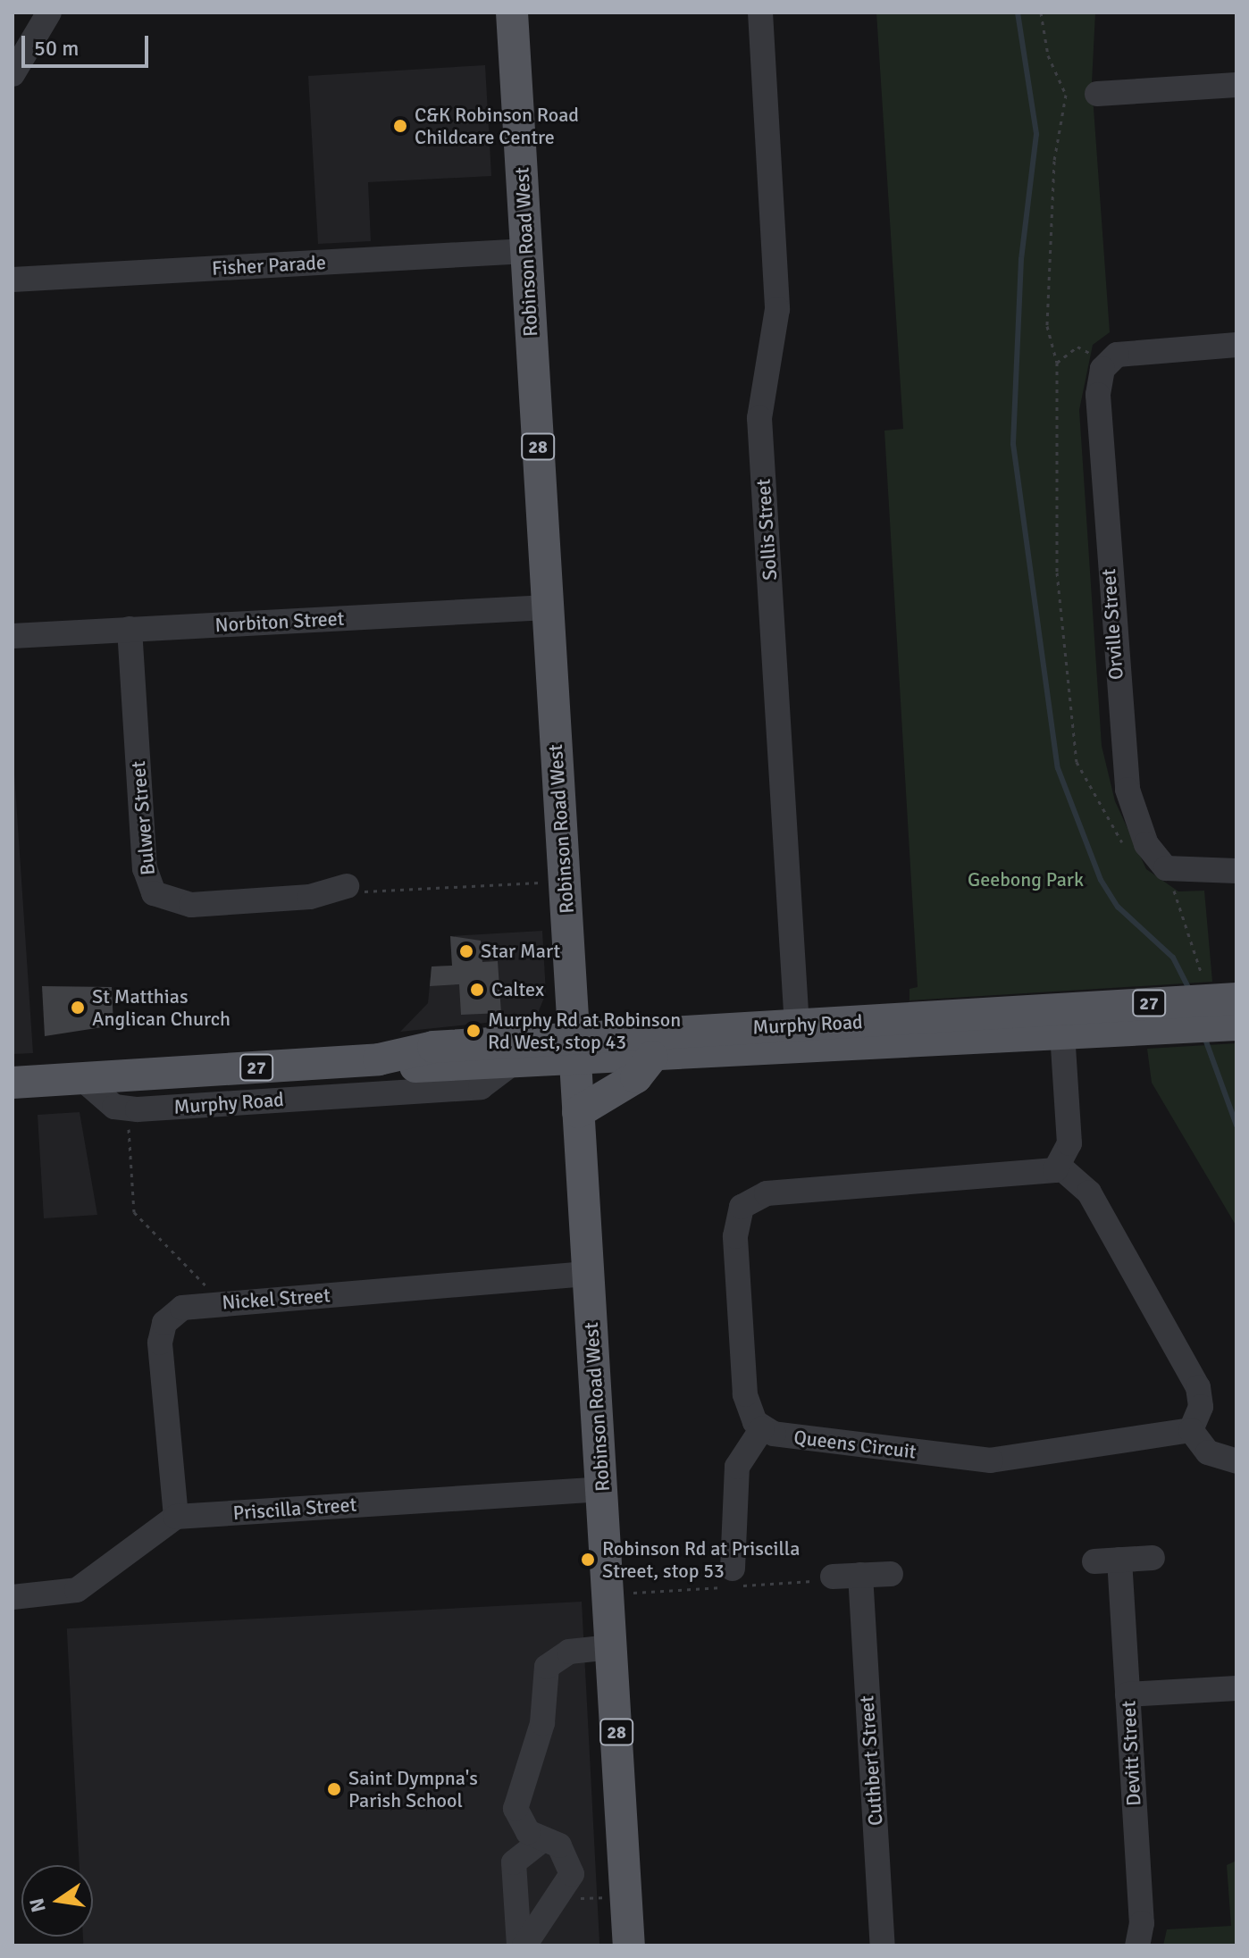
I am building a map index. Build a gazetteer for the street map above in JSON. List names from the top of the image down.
{
  "streets": {
    "main road": [
      "Robinson Road West",
      "28",
      "27",
      "Murphy Road"
    ],
    "street": [
      "Fisher Parade",
      "Sollis Street",
      "Norbiton Street",
      "Orville Street",
      "Bulwer Street",
      "Nickel Street",
      "Queens Circuit",
      "Priscilla Street",
      "Devitt Street",
      "Cuthbert Street"
    ]
  },
  "crossings": [
    ["Robinson Road West", "Fisher Parade"],
    ["Robinson Road West", "Norbiton Street"],
    ["Robinson Road West", "Murphy Road"],
    ["Robinson Road West", "Nickel Street"],
    ["Robinson Road West", "Priscilla Street"],
    ["Sollis Street", "Murphy Road"],
    ["Norbiton Street", "Bulwer Street"],
    ["Nickel Street", "Priscilla Street"]
  ],
  "parks": ["Geebong Park"],
  "places": [
    "C&K Robinson Road Childcare Centre",
    "Star Mart",
    "Caltex",
    "St Matthias Anglican Church",
    "Murphy Rd at Robinson Rd West, stop 43",
    "Robinson Rd at Priscilla Street, stop 53",
    "Saint Dympna's Parish School"
  ],
  "scale_bar": "50 m",
  "north": "left"
}
